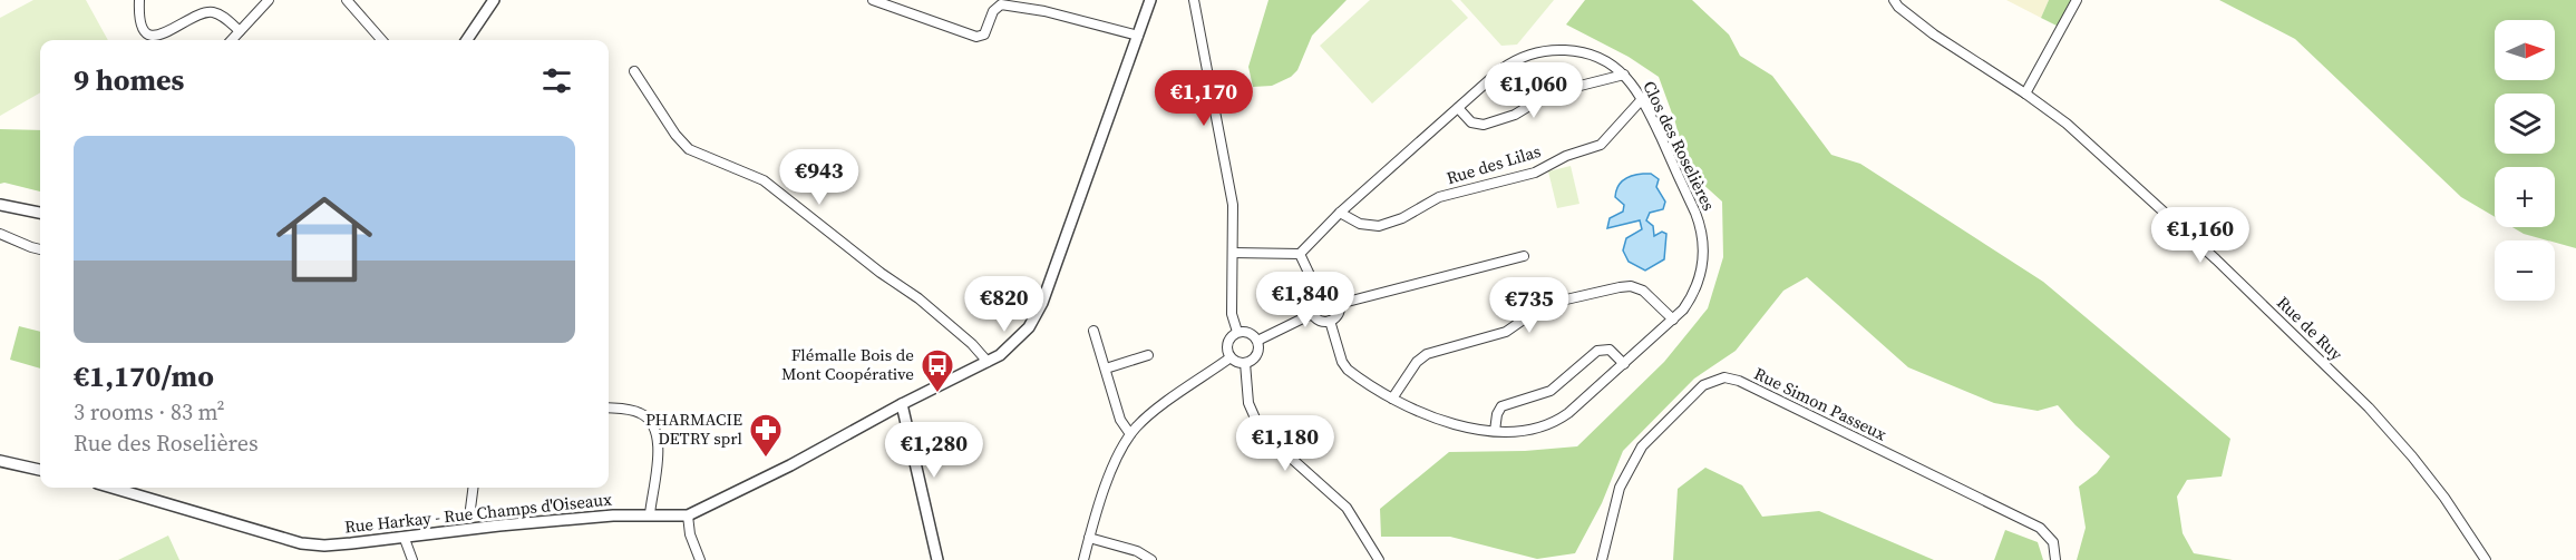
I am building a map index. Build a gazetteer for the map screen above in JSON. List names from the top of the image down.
{
  "streets": {
    "street": [
      "Clos des Roselières",
      "Rue des Lilas",
      "Rue de Ruy",
      "Rue Simon Passeux",
      "Rue Harkay - Rue Champs d'Oiseaux"
    ]
  },
  "crossings": [
    ["Clos des Roselières", "Rue des Lilas"]
  ],
  "places": {
    "bus stop": ["Flémalle Bois de Mont Coopérative"],
    "pharmacy": ["PHARMACIE DETRY sprl"]
  },
  "north": "right",
  "page": {
    "map_buttons": ["+", "−"],
    "heading": "9 homes",
    "price": [
      "€1,060",
      "€1,170",
      "€943",
      "€1,160",
      "€1,840",
      "€820",
      "€735",
      "€1,180",
      "€1,280"
    ],
    "list": [
      {
        "name": "€1,170/mo",
        "note": "3 rooms · 83 m² · Rue des Roselières"
      }
    ]
  }
}
